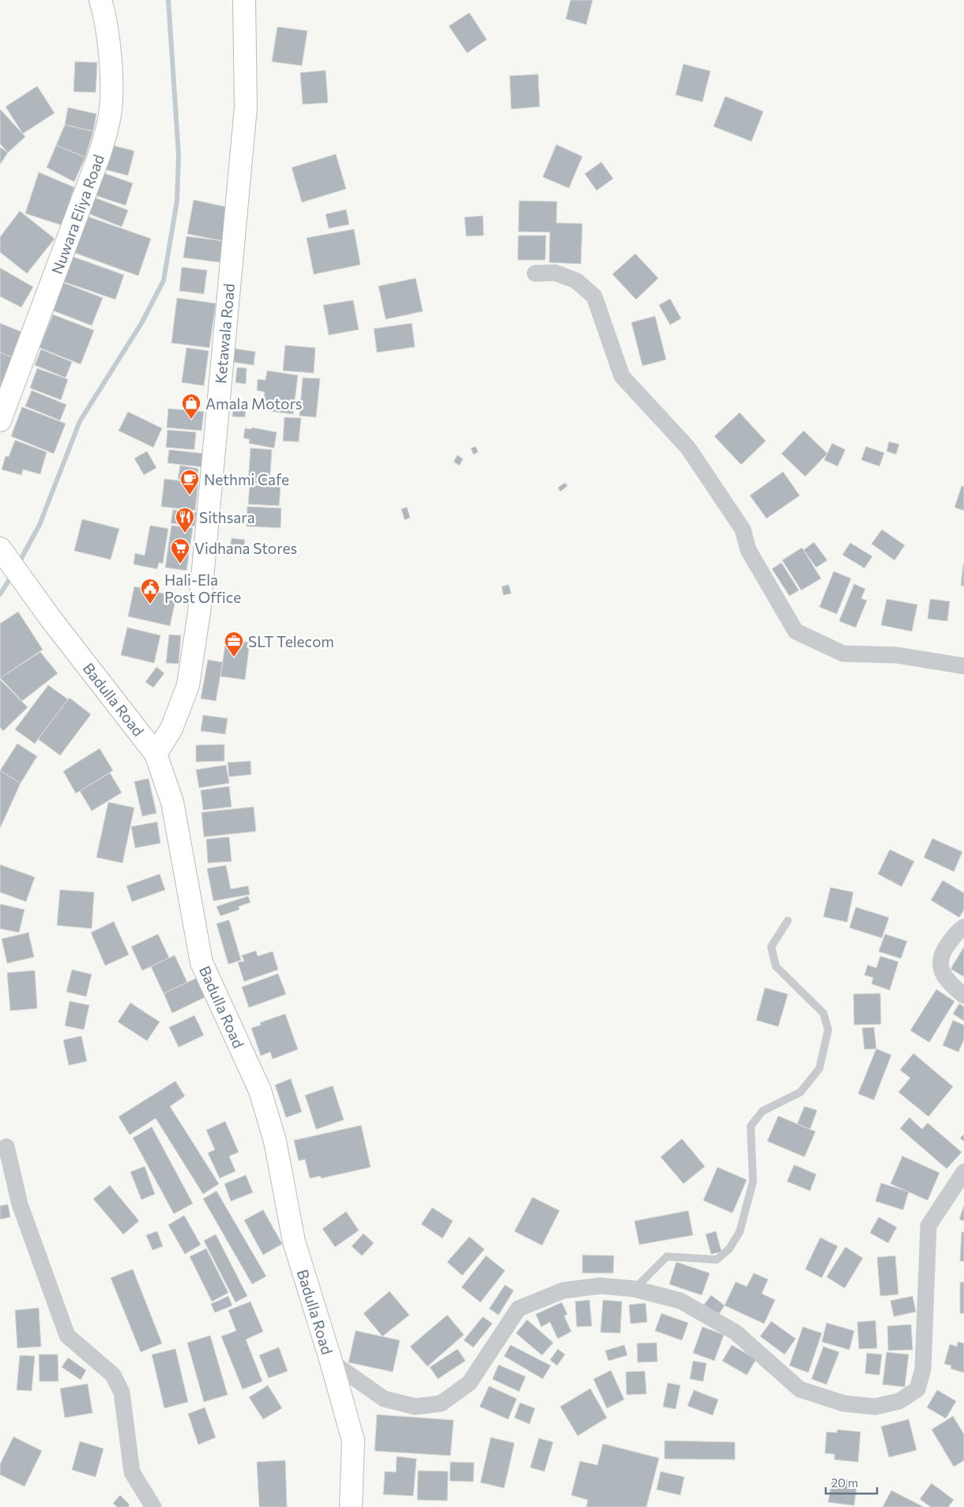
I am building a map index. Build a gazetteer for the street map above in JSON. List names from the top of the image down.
{
  "streets": {
    "main road": ["Nuwara Eliya Road", "Ketawala Road", "Badulla Road"]
  },
  "crossings": [
    ["Ketawala Road", "Badulla Road"]
  ],
  "places": {
    "shop": ["Amala Motors"],
    "cafe": ["Nethmi Cafe"],
    "restaurant": ["Sithsara"],
    "supermarket": ["Vidhana Stores"],
    "public building": ["Hali-Ela Post Office"],
    "office": ["SLT Telecom"]
  },
  "scale_bar": "20 m"
}
